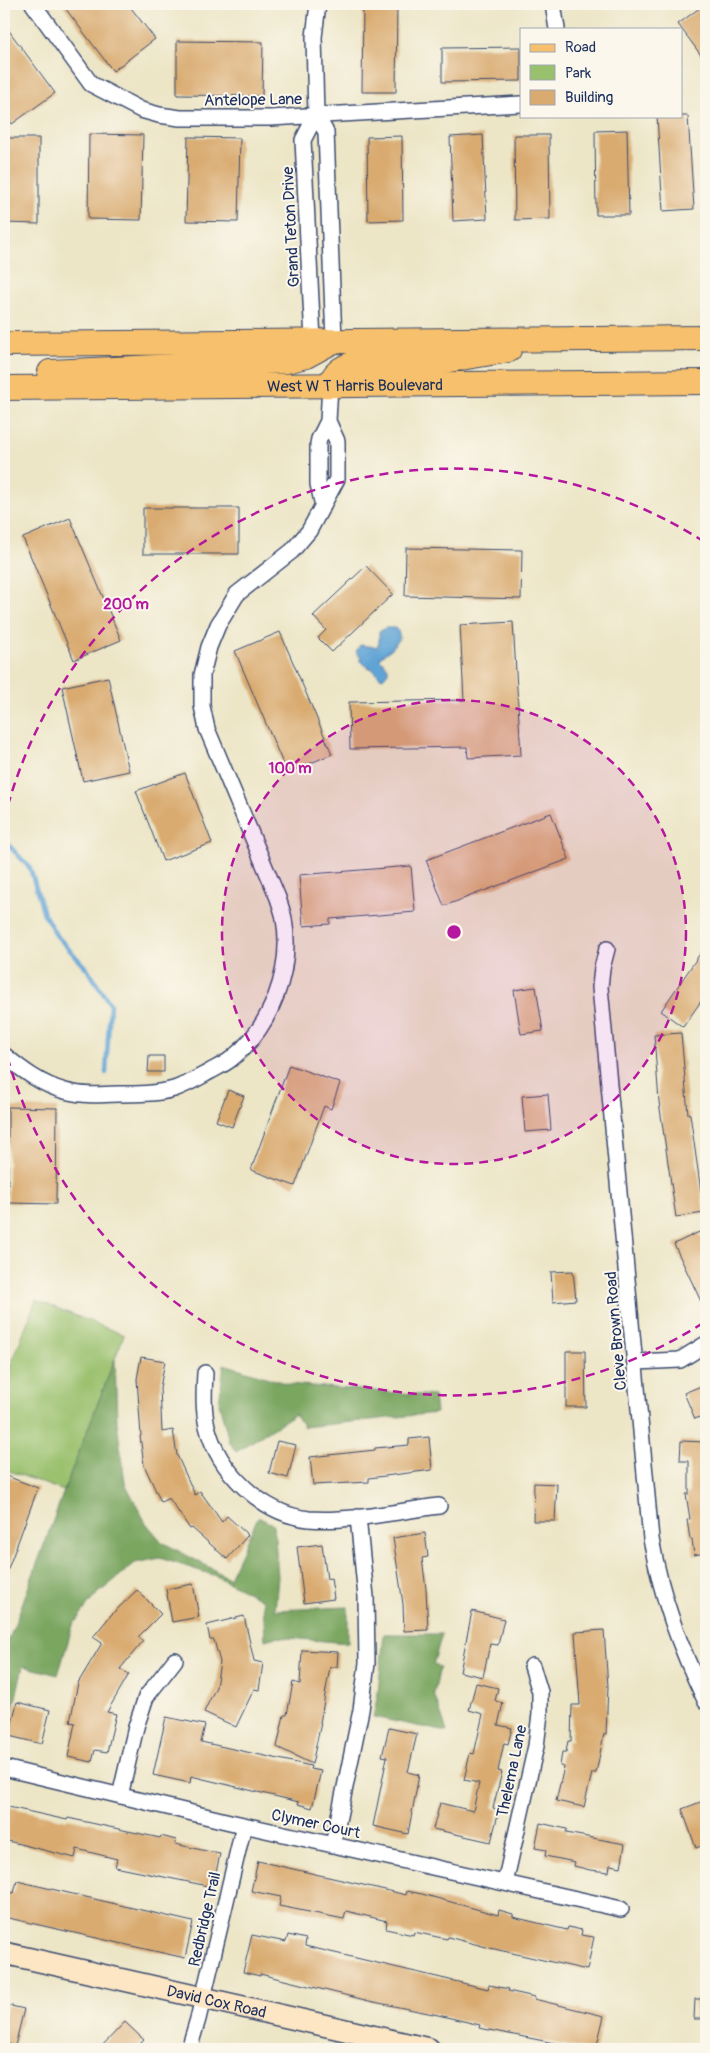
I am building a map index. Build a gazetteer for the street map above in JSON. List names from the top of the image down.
{
  "streets": {
    "main road": ["West W T Harris Boulevard", "David Cox Road"],
    "street": [
      "Antelope Lane",
      "Grand Teton Drive",
      "Cleve Brown Road",
      "Thelema Lane",
      "Clymer Court",
      "Redbridge Trail"
    ]
  },
  "crossings": [
    ["Antelope Lane", "Grand Teton Drive"],
    ["Thelema Lane", "Clymer Court"],
    ["Clymer Court", "Redbridge Trail"],
    ["Redbridge Trail", "David Cox Road"]
  ],
  "legend": ["Road", "Park", "Building"],
  "rings": ["200 m", "100 m"]
}
